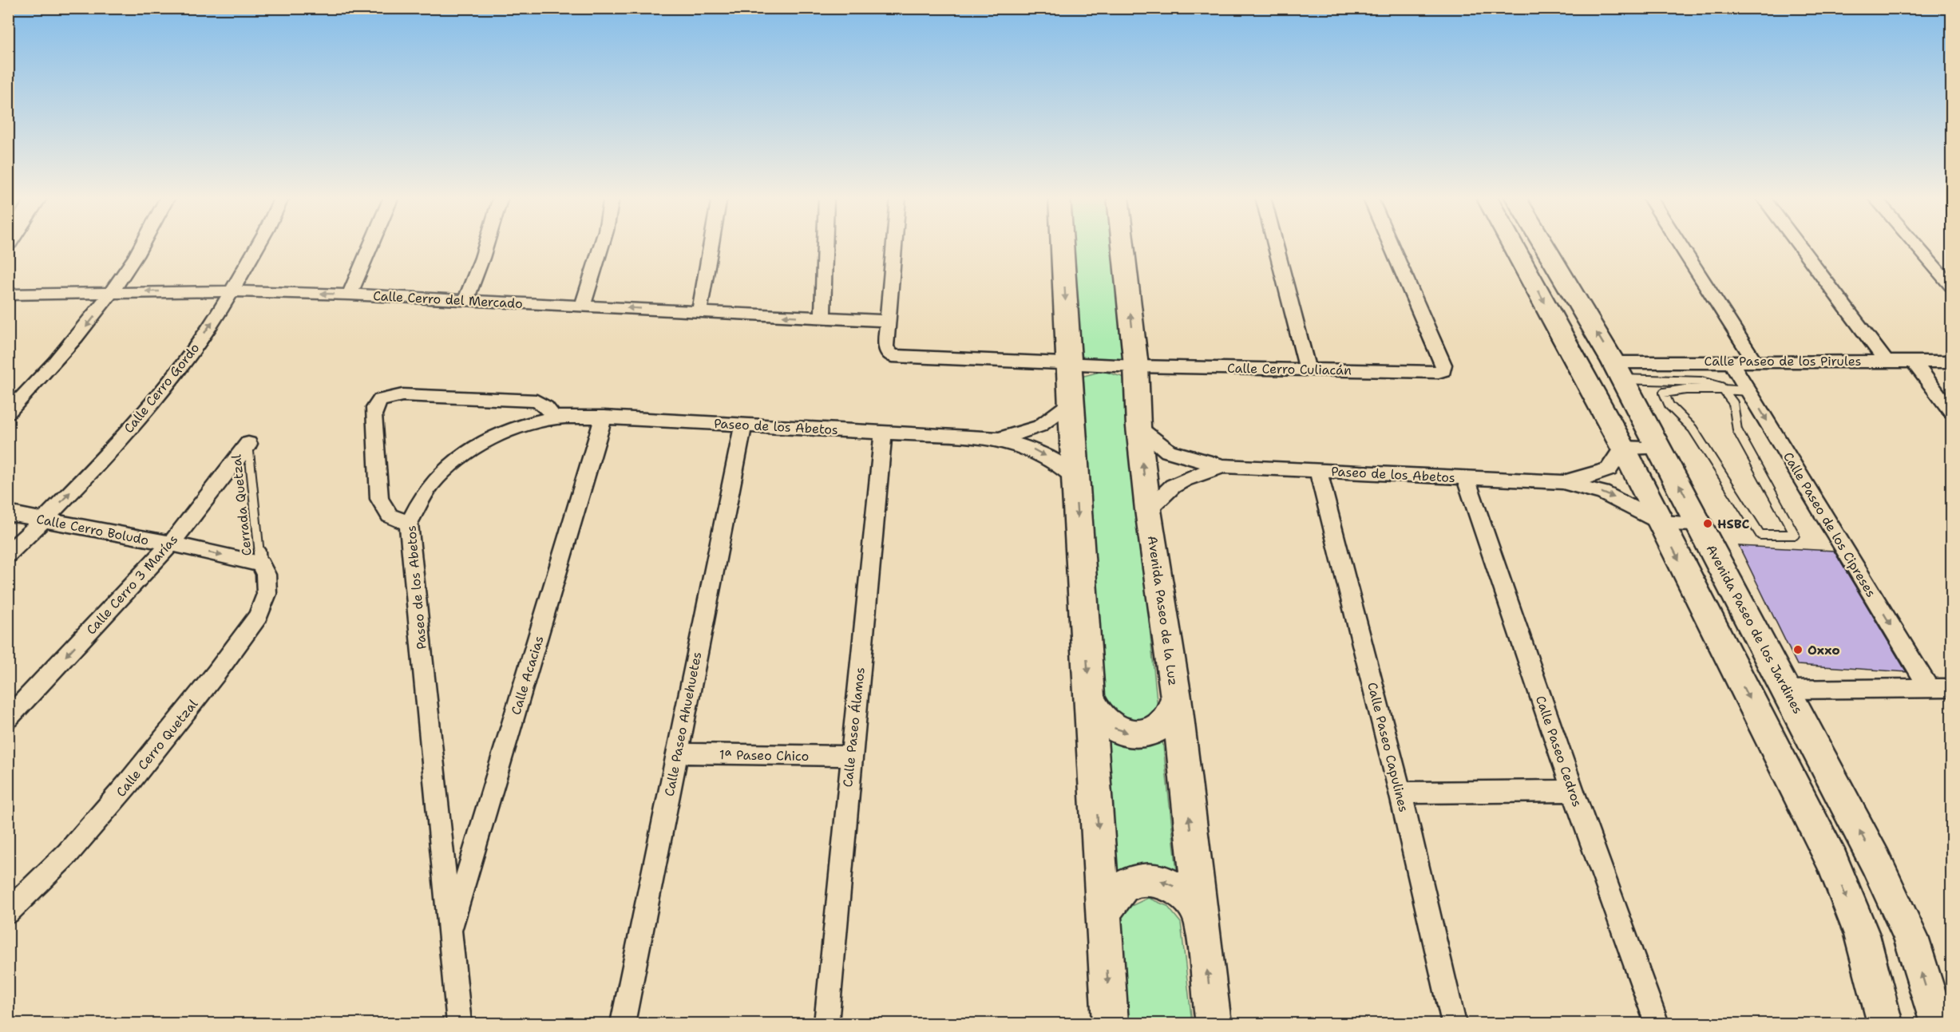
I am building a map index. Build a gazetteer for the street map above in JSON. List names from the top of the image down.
{
  "streets": {
    "street": [
      "Calle Cerro del Mercado",
      "Calle Paseo de los Pirules",
      "Calle Cerro Culiacán",
      "Calle Cerro Gordo",
      "Paseo de los Abetos",
      "Calle Paseo de los Cipreses",
      "Calle Cerro Boludo",
      "Calle Cerro 3 Marías",
      "Avenida Paseo de la Luz",
      "Avenida Paseo de los Jardines",
      "Calle Acacias",
      "Calle Paseo Ahuehuetes",
      "Calle Paseo Álamos",
      "Calle Paseo Capulines",
      "Calle Cerro Quetzal",
      "Calle Paseo Cedros",
      "1ª Paseo Chico"
    ],
    "lane": ["Cerrada Quetzal"]
  },
  "crossings": [
    ["Calle Cerro del Mercado", "Calle Cerro Gordo"],
    ["Calle Paseo de los Pirules", "Calle Paseo de los Cipreses"],
    ["Calle Paseo de los Pirules", "Avenida Paseo de los Jardines"],
    ["Calle Cerro Culiacán", "Avenida Paseo de la Luz"],
    ["Calle Cerro Gordo", "Calle Cerro Boludo"],
    ["Paseo de los Abetos", "Avenida Paseo de la Luz"],
    ["Paseo de los Abetos", "Calle Acacias"],
    ["Paseo de los Abetos", "Calle Paseo Ahuehuetes"],
    ["Paseo de los Abetos", "Calle Paseo Álamos"],
    ["Paseo de los Abetos", "Calle Paseo Capulines"],
    ["Paseo de los Abetos", "Calle Paseo Cedros"],
    ["Cerrada Quetzal", "Calle Cerro Boludo"],
    ["Cerrada Quetzal", "Calle Cerro 3 Marías"],
    ["Cerrada Quetzal", "Calle Cerro Quetzal"],
    ["Calle Cerro Boludo", "Calle Cerro 3 Marías"],
    ["Calle Cerro Boludo", "Calle Cerro Quetzal"],
    ["Calle Paseo Ahuehuetes", "1ª Paseo Chico"],
    ["Calle Paseo Álamos", "1ª Paseo Chico"]
  ],
  "one_way": ["Calle Cerro del Mercado", "Calle Cerro Boludo", "Calle Cerro 3 Marías"],
  "places": ["HSBC", "Oxxo"]
}
